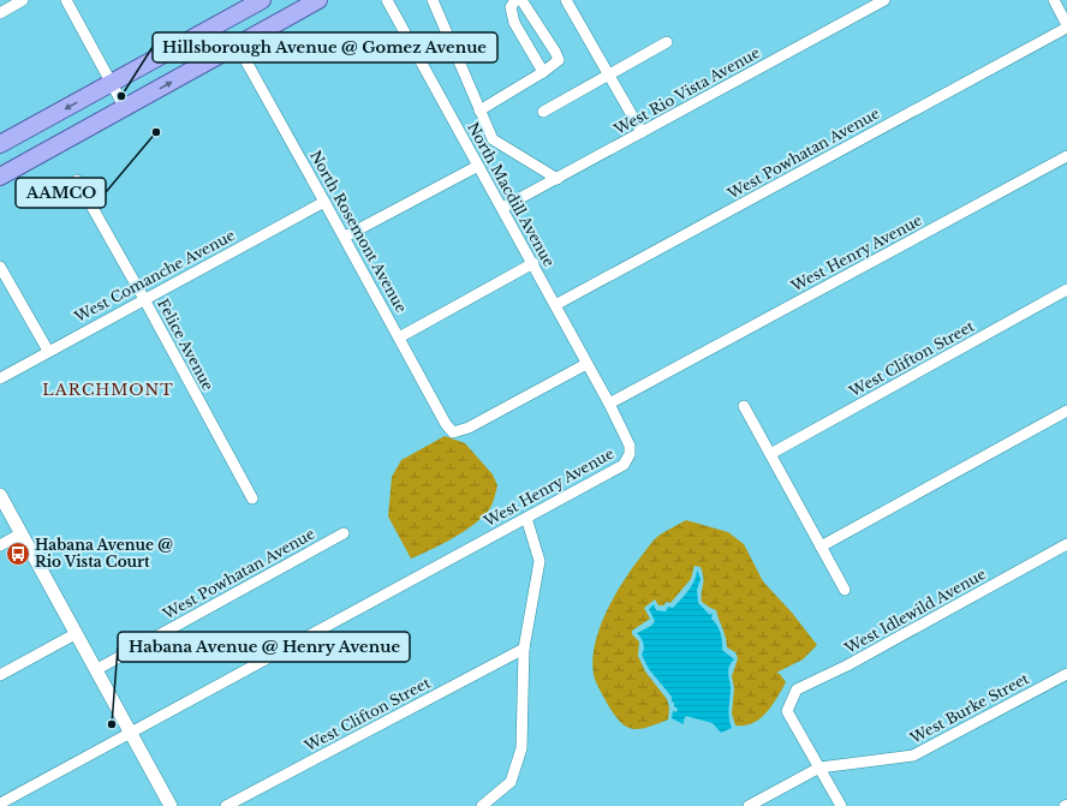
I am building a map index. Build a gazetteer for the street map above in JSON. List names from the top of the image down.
{
  "streets": {
    "street": [
      "West Rio Vista Avenue",
      "West Powhatan Avenue",
      "North Macdill Avenue",
      "North Rosemont Avenue",
      "West Henry Avenue",
      "West Comanche Avenue",
      "Felice Avenue",
      "West Clifton Street",
      "West Idlewild Avenue",
      "West Burke Street"
    ]
  },
  "crossings": [
    ["West Rio Vista Avenue", "North Macdill Avenue"],
    ["West Powhatan Avenue", "North Macdill Avenue"],
    ["North Macdill Avenue", "North Rosemont Avenue"],
    ["North Macdill Avenue", "West Henry Avenue"],
    ["North Rosemont Avenue", "West Comanche Avenue"],
    ["West Comanche Avenue", "Felice Avenue"],
    ["West Idlewild Avenue", "West Burke Street"]
  ],
  "districts": ["LARCHMONT"],
  "places": {
    "other": ["Hillsborough Avenue @ Gomez Avenue", "AAMCO", "Habana Avenue @ Henry Avenue"],
    "bus stop": ["Habana Avenue @ Rio Vista Court"]
  }
}
